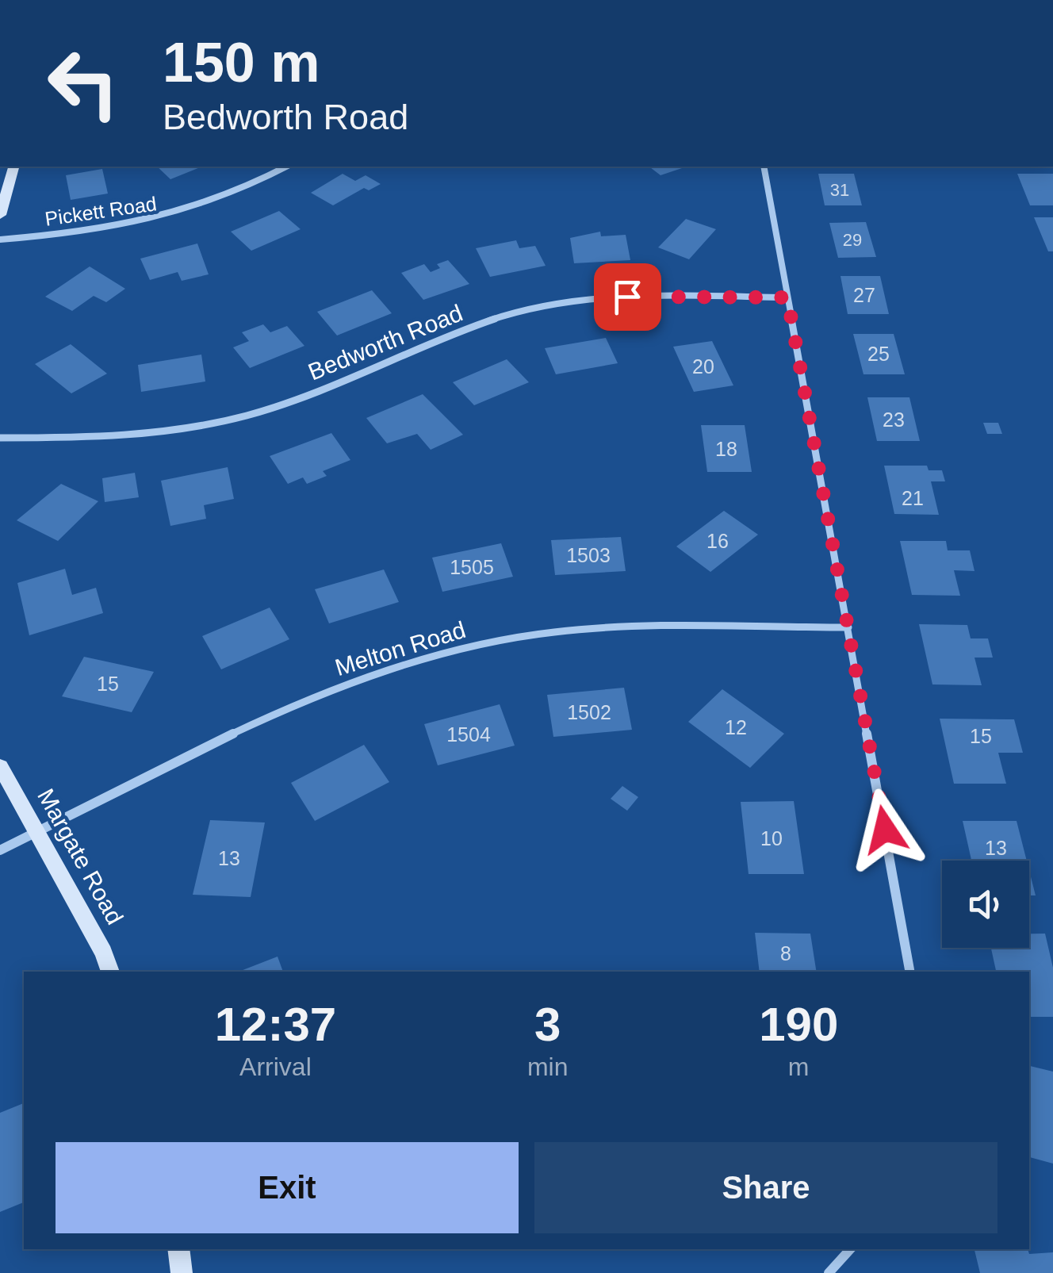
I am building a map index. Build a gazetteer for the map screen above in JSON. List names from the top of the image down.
{
  "streets": {
    "street": [
      "Pickett Road",
      "Bedworth Road",
      "Melton Road",
      "Margate Road"
    ]
  },
  "crossings": [
    ["Melton Road", "Margate Road"]
  ],
  "house_numbers": [
    "31",
    "29",
    "27",
    "25",
    "20",
    "23",
    "18",
    "21",
    "16",
    "1503",
    "1505",
    "15",
    "1502",
    "12",
    "1504",
    "15",
    "10",
    "13",
    "13",
    "8"
  ],
  "page": {
    "turn": ["150 m", "Bedworth Road"],
    "eta": [
      "12:37",
      "Arrival",
      "3",
      "min",
      "190",
      "m"
    ],
    "buttons": ["Exit", "Share"]
  }
}
